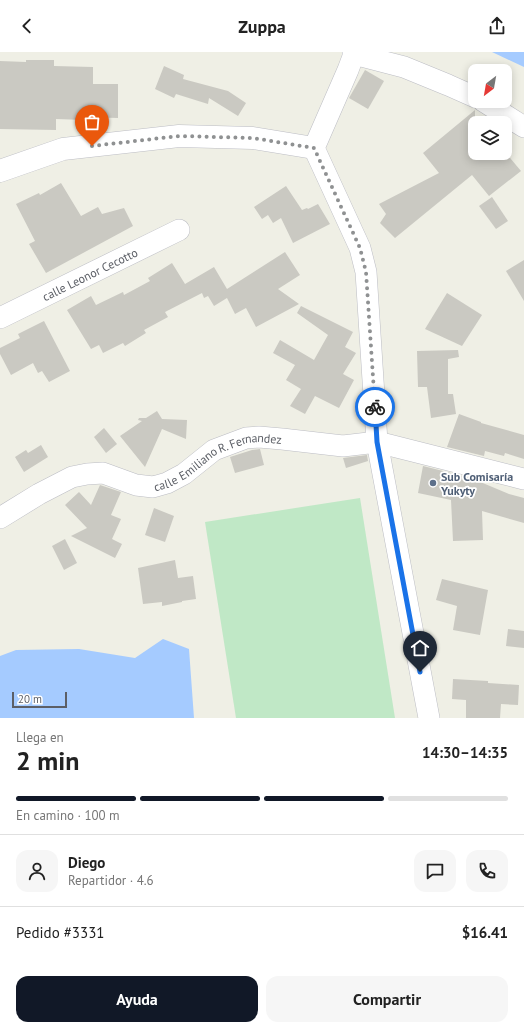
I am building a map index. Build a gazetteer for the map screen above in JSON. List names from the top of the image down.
{
  "streets": {
    "street": ["calle Leonor Cecotto", "calle Emiliano R. Fernandez"]
  },
  "places": ["Sub Comisaría Yukyty"],
  "scale_bar": "20 m",
  "north": "bottom left",
  "page": {
    "header": "Zuppa",
    "scale": "20 m",
    "heading": ["2 min", "Llega en", "14:30–14:35"],
    "panel": [
      "Diego",
      "Repartidor · 4.6",
      "Pedido #3331",
      "$16.41"
    ],
    "bar": "En camino · 100 m",
    "buttons": ["Ayuda", "Compartir"]
  }
}
